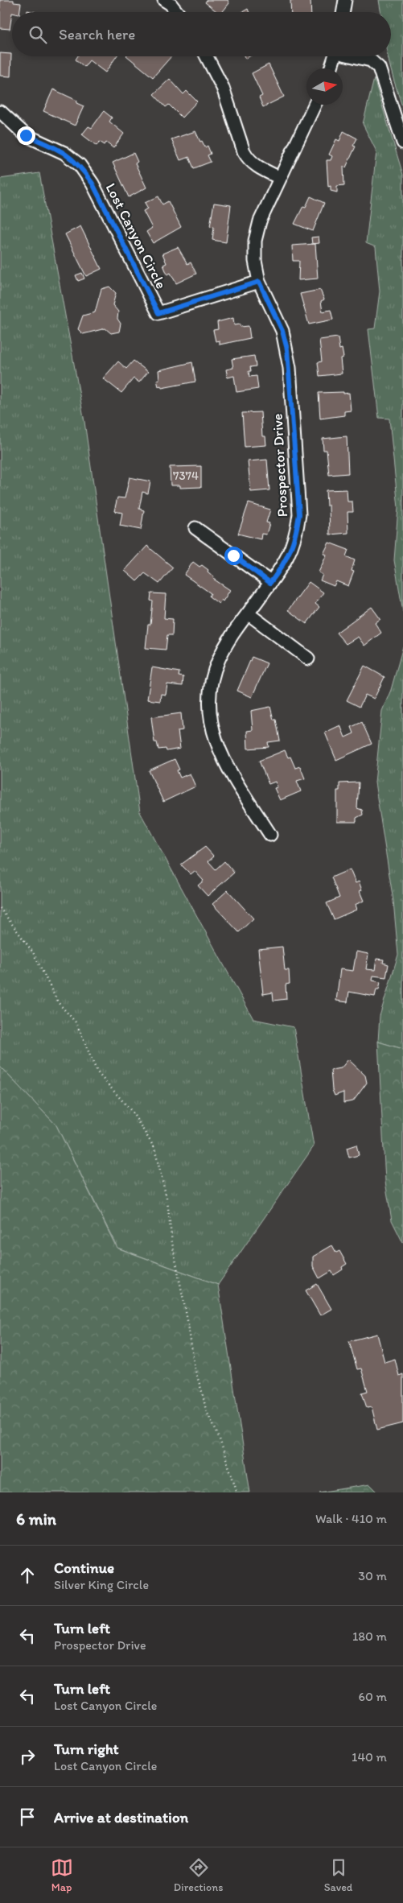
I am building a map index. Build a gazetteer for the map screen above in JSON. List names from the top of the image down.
{
  "streets": {
    "street": ["Lost Canyon Circle", "Prospector Drive"]
  },
  "crossings": [
    ["Lost Canyon Circle", "Prospector Drive"]
  ],
  "house_numbers": ["7374"],
  "north": "right",
  "page": {
    "search": "Search here",
    "heading": ["6 min", "Walk · 410 m"],
    "list": [
      ["Continue", "Silver King Circle", "30 m"],
      ["Turn left", "Prospector Drive", "180 m"],
      ["Turn left", "Lost Canyon Circle", "60 m"],
      ["Turn right", "Lost Canyon Circle", "140 m"],
      "Arrive at destination"
    ],
    "nav": ["Map", "Directions", "Saved"]
  }
}
